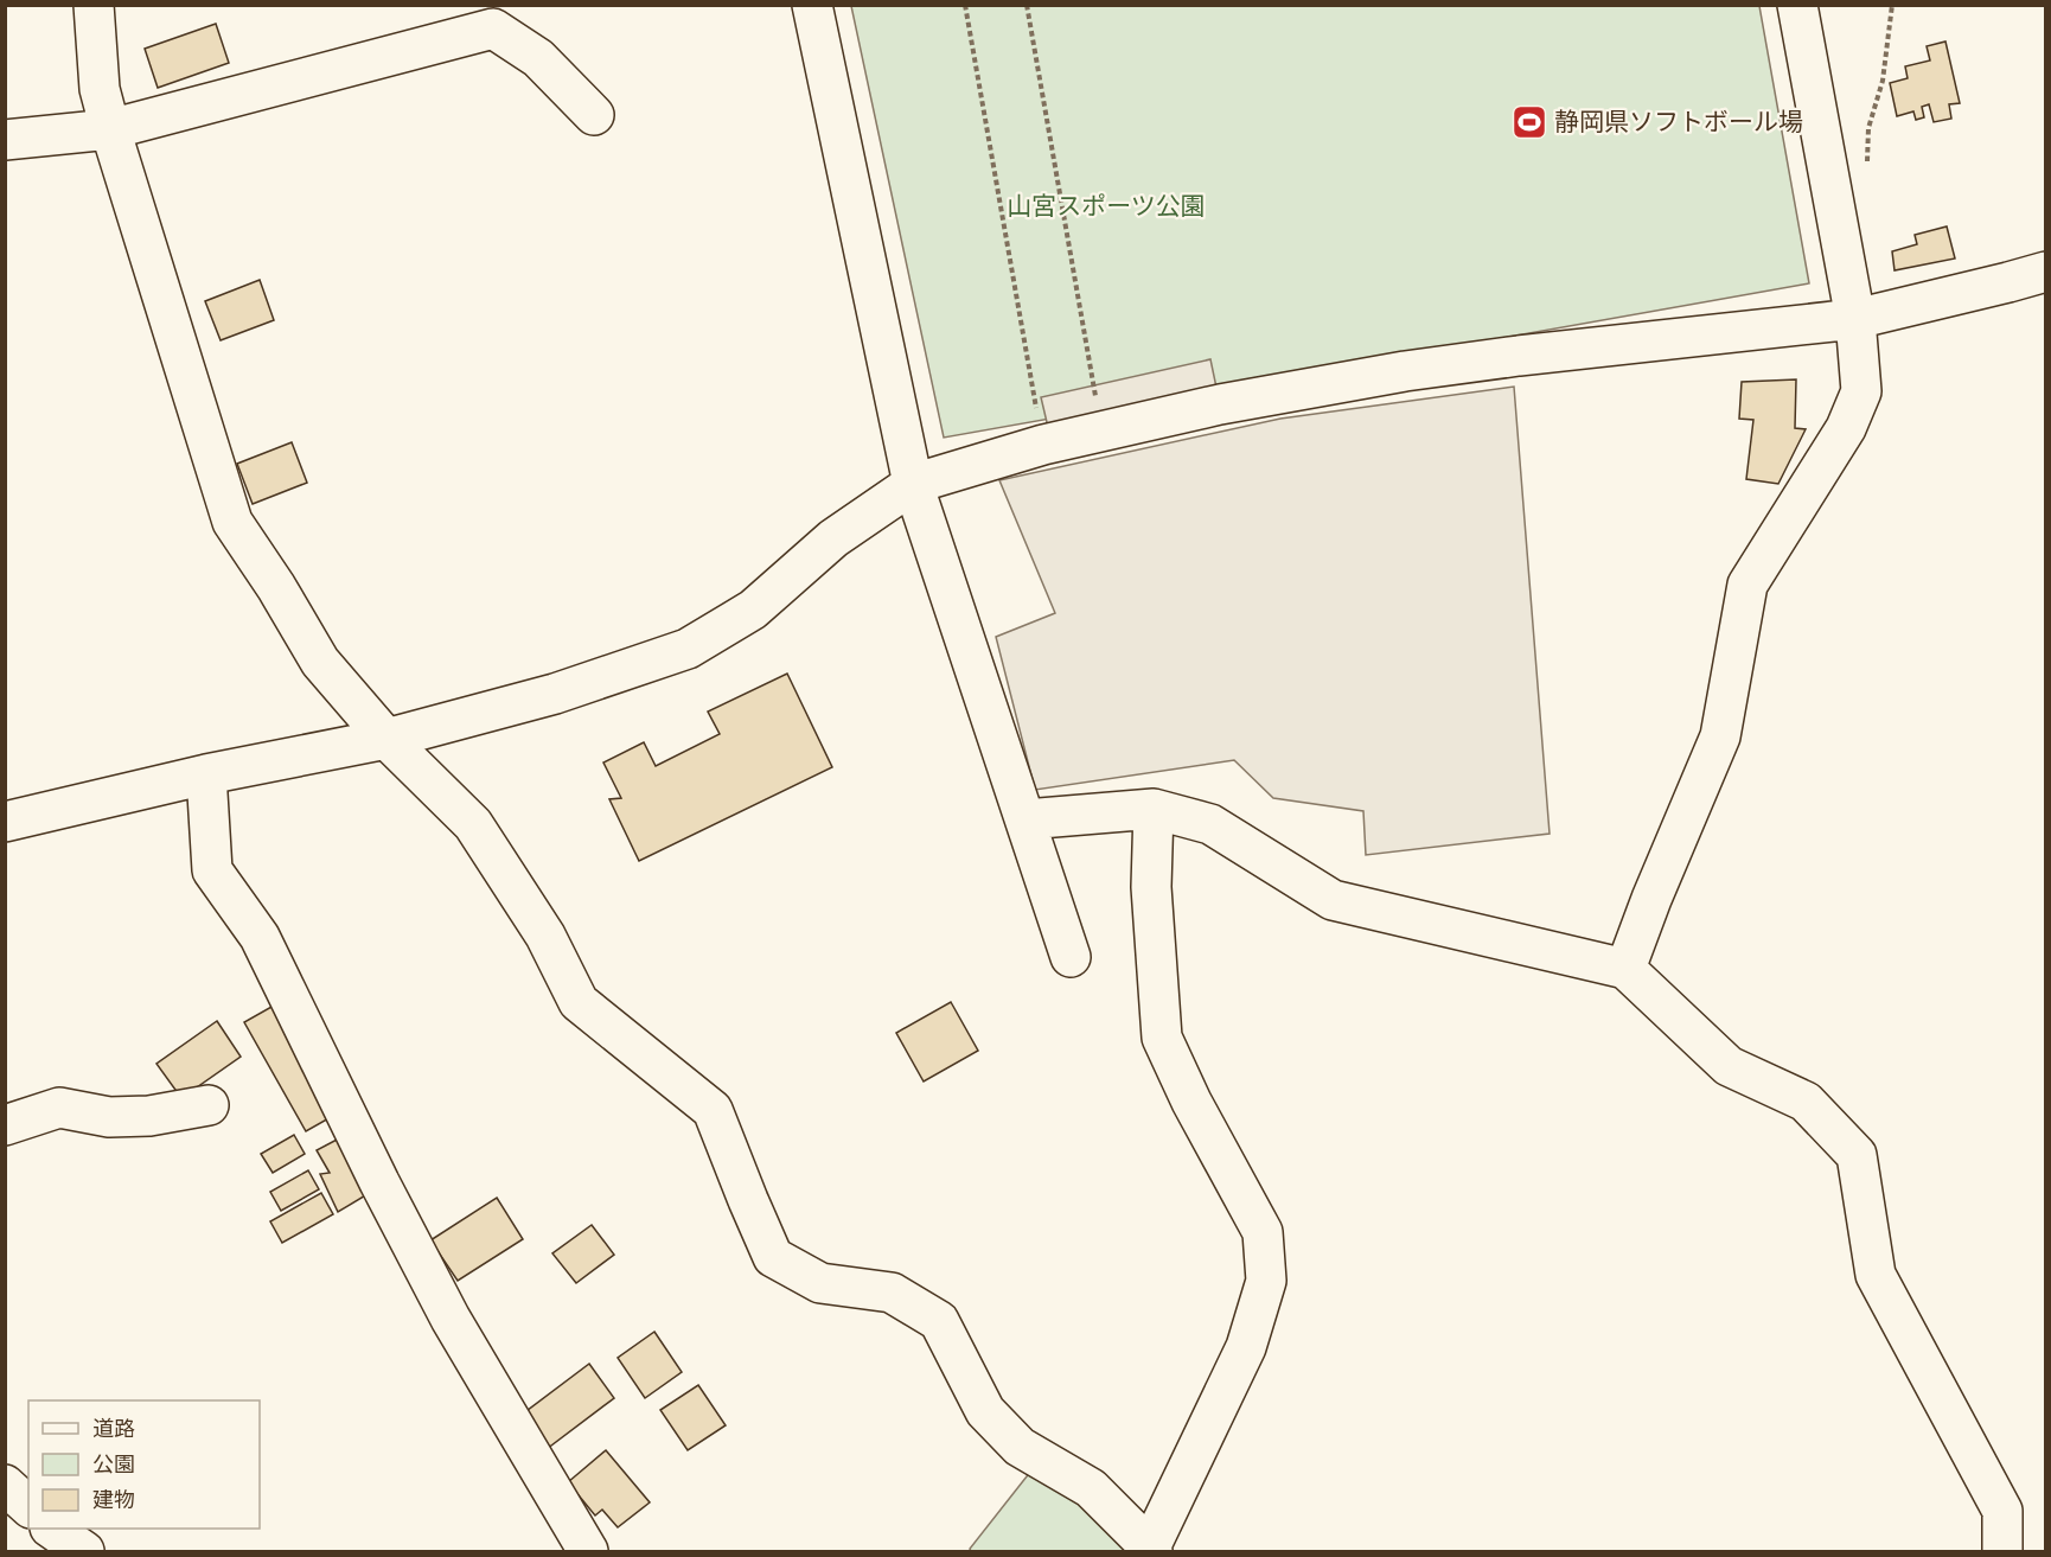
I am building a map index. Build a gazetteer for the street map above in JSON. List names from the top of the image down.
{
  "parks": ["山宮スポーツ公園"],
  "places": {
    "sports": ["静岡県ソフトボール場"]
  },
  "legend": ["道路", "公園", "建物"]
}
